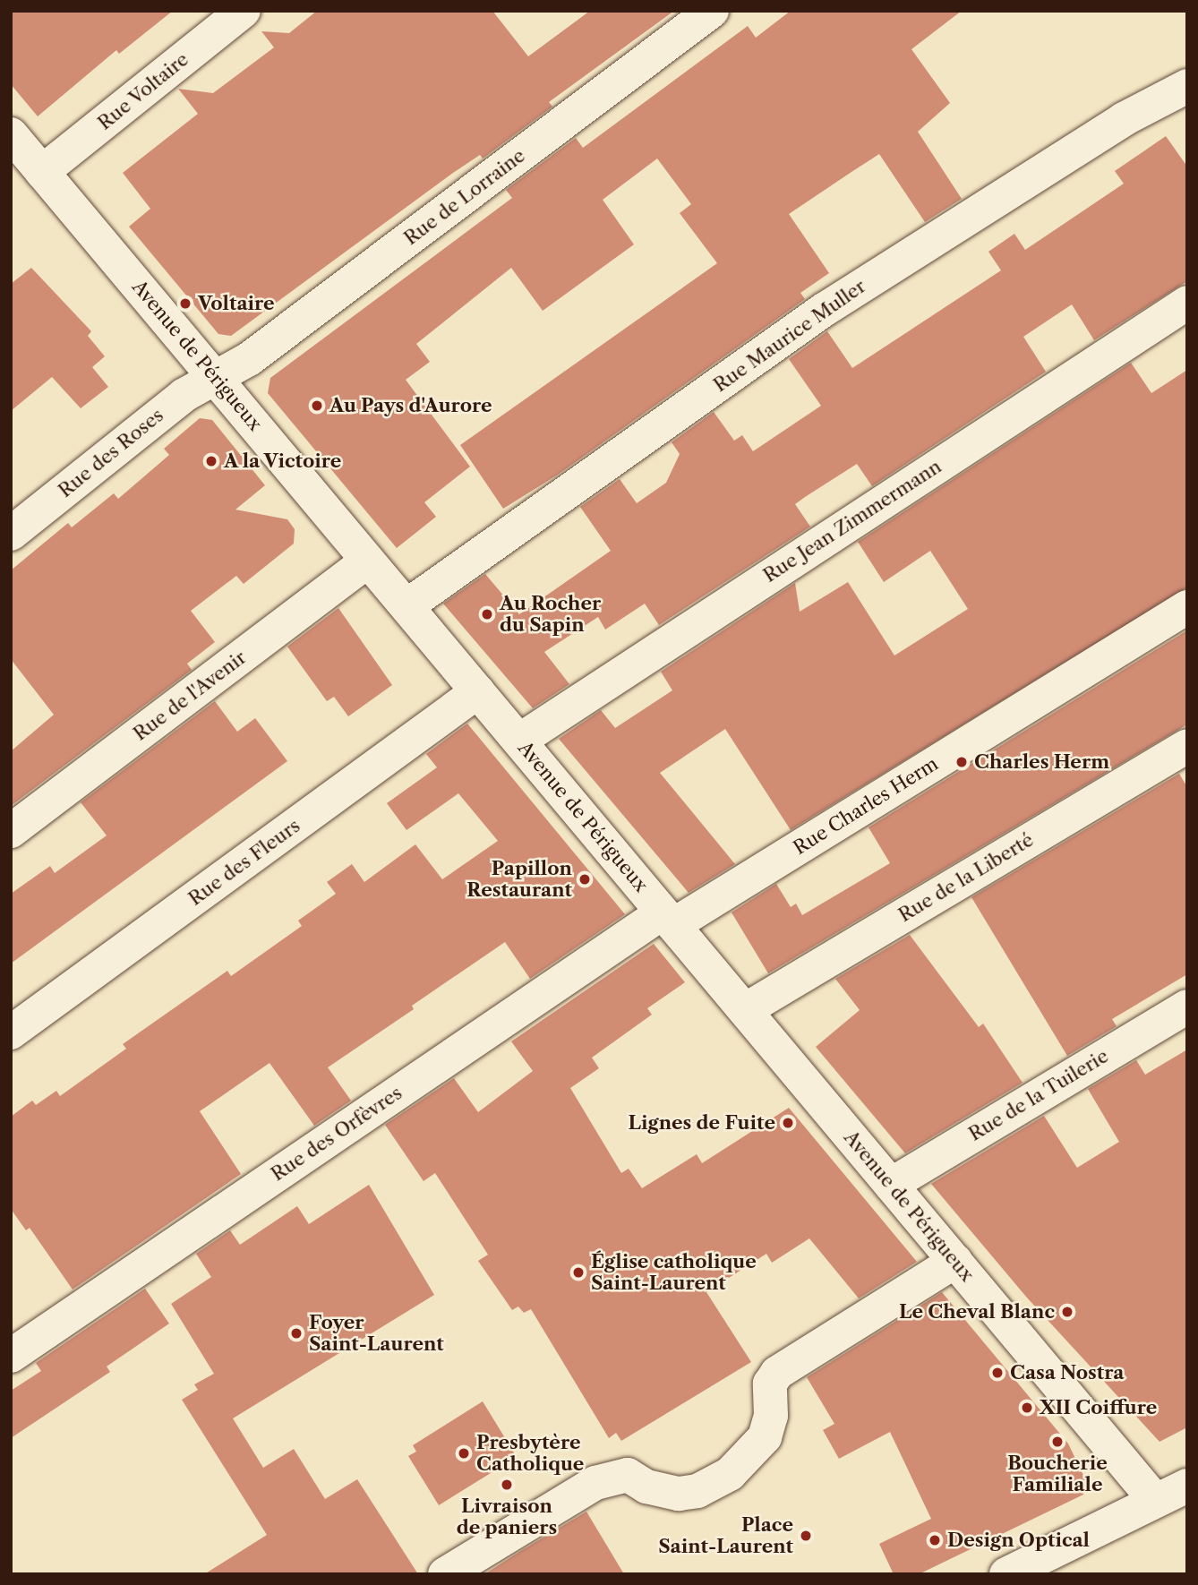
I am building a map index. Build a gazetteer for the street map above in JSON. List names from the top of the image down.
{
  "streets": {
    "street": [
      "Rue Voltaire",
      "Rue de Lorraine",
      "Rue Maurice Muller",
      "Avenue de Périgueux",
      "Rue des Roses",
      "Rue Jean Zimmermann",
      "Rue de l'Avenir",
      "Rue Charles Herm",
      "Rue des Fleurs",
      "Rue de la Liberté",
      "Rue de la Tuilerie",
      "Rue des Orfèvres"
    ]
  },
  "crossings": [
    ["Rue Voltaire", "Avenue de Périgueux"],
    ["Rue de Lorraine", "Avenue de Périgueux"],
    ["Rue de Lorraine", "Rue des Roses"],
    ["Rue Maurice Muller", "Avenue de Périgueux"],
    ["Avenue de Périgueux", "Rue des Roses"],
    ["Avenue de Périgueux", "Rue Jean Zimmermann"],
    ["Avenue de Périgueux", "Rue de l'Avenir"],
    ["Avenue de Périgueux", "Rue Charles Herm"],
    ["Avenue de Périgueux", "Rue des Fleurs"],
    ["Avenue de Périgueux", "Rue de la Liberté"],
    ["Avenue de Périgueux", "Rue de la Tuilerie"],
    ["Avenue de Périgueux", "Rue des Orfèvres"],
    ["Rue Charles Herm", "Rue des Orfèvres"]
  ],
  "places": [
    "Voltaire",
    "Au Pays d'Aurore",
    "A la Victoire",
    "Au Rocher du Sapin",
    "Charles Herm",
    "Papillon Restaurant",
    "Lignes de Fuite",
    "Église catholique Saint-Laurent",
    "Le Cheval Blanc",
    "Foyer Saint-Laurent",
    "Casa Nostra",
    "XII Coiffure",
    "Boucherie Familiale",
    "Presbytère Catholique",
    "Livraison de paniers",
    "Place Saint-Laurent",
    "Design Optical"
  ]
}
